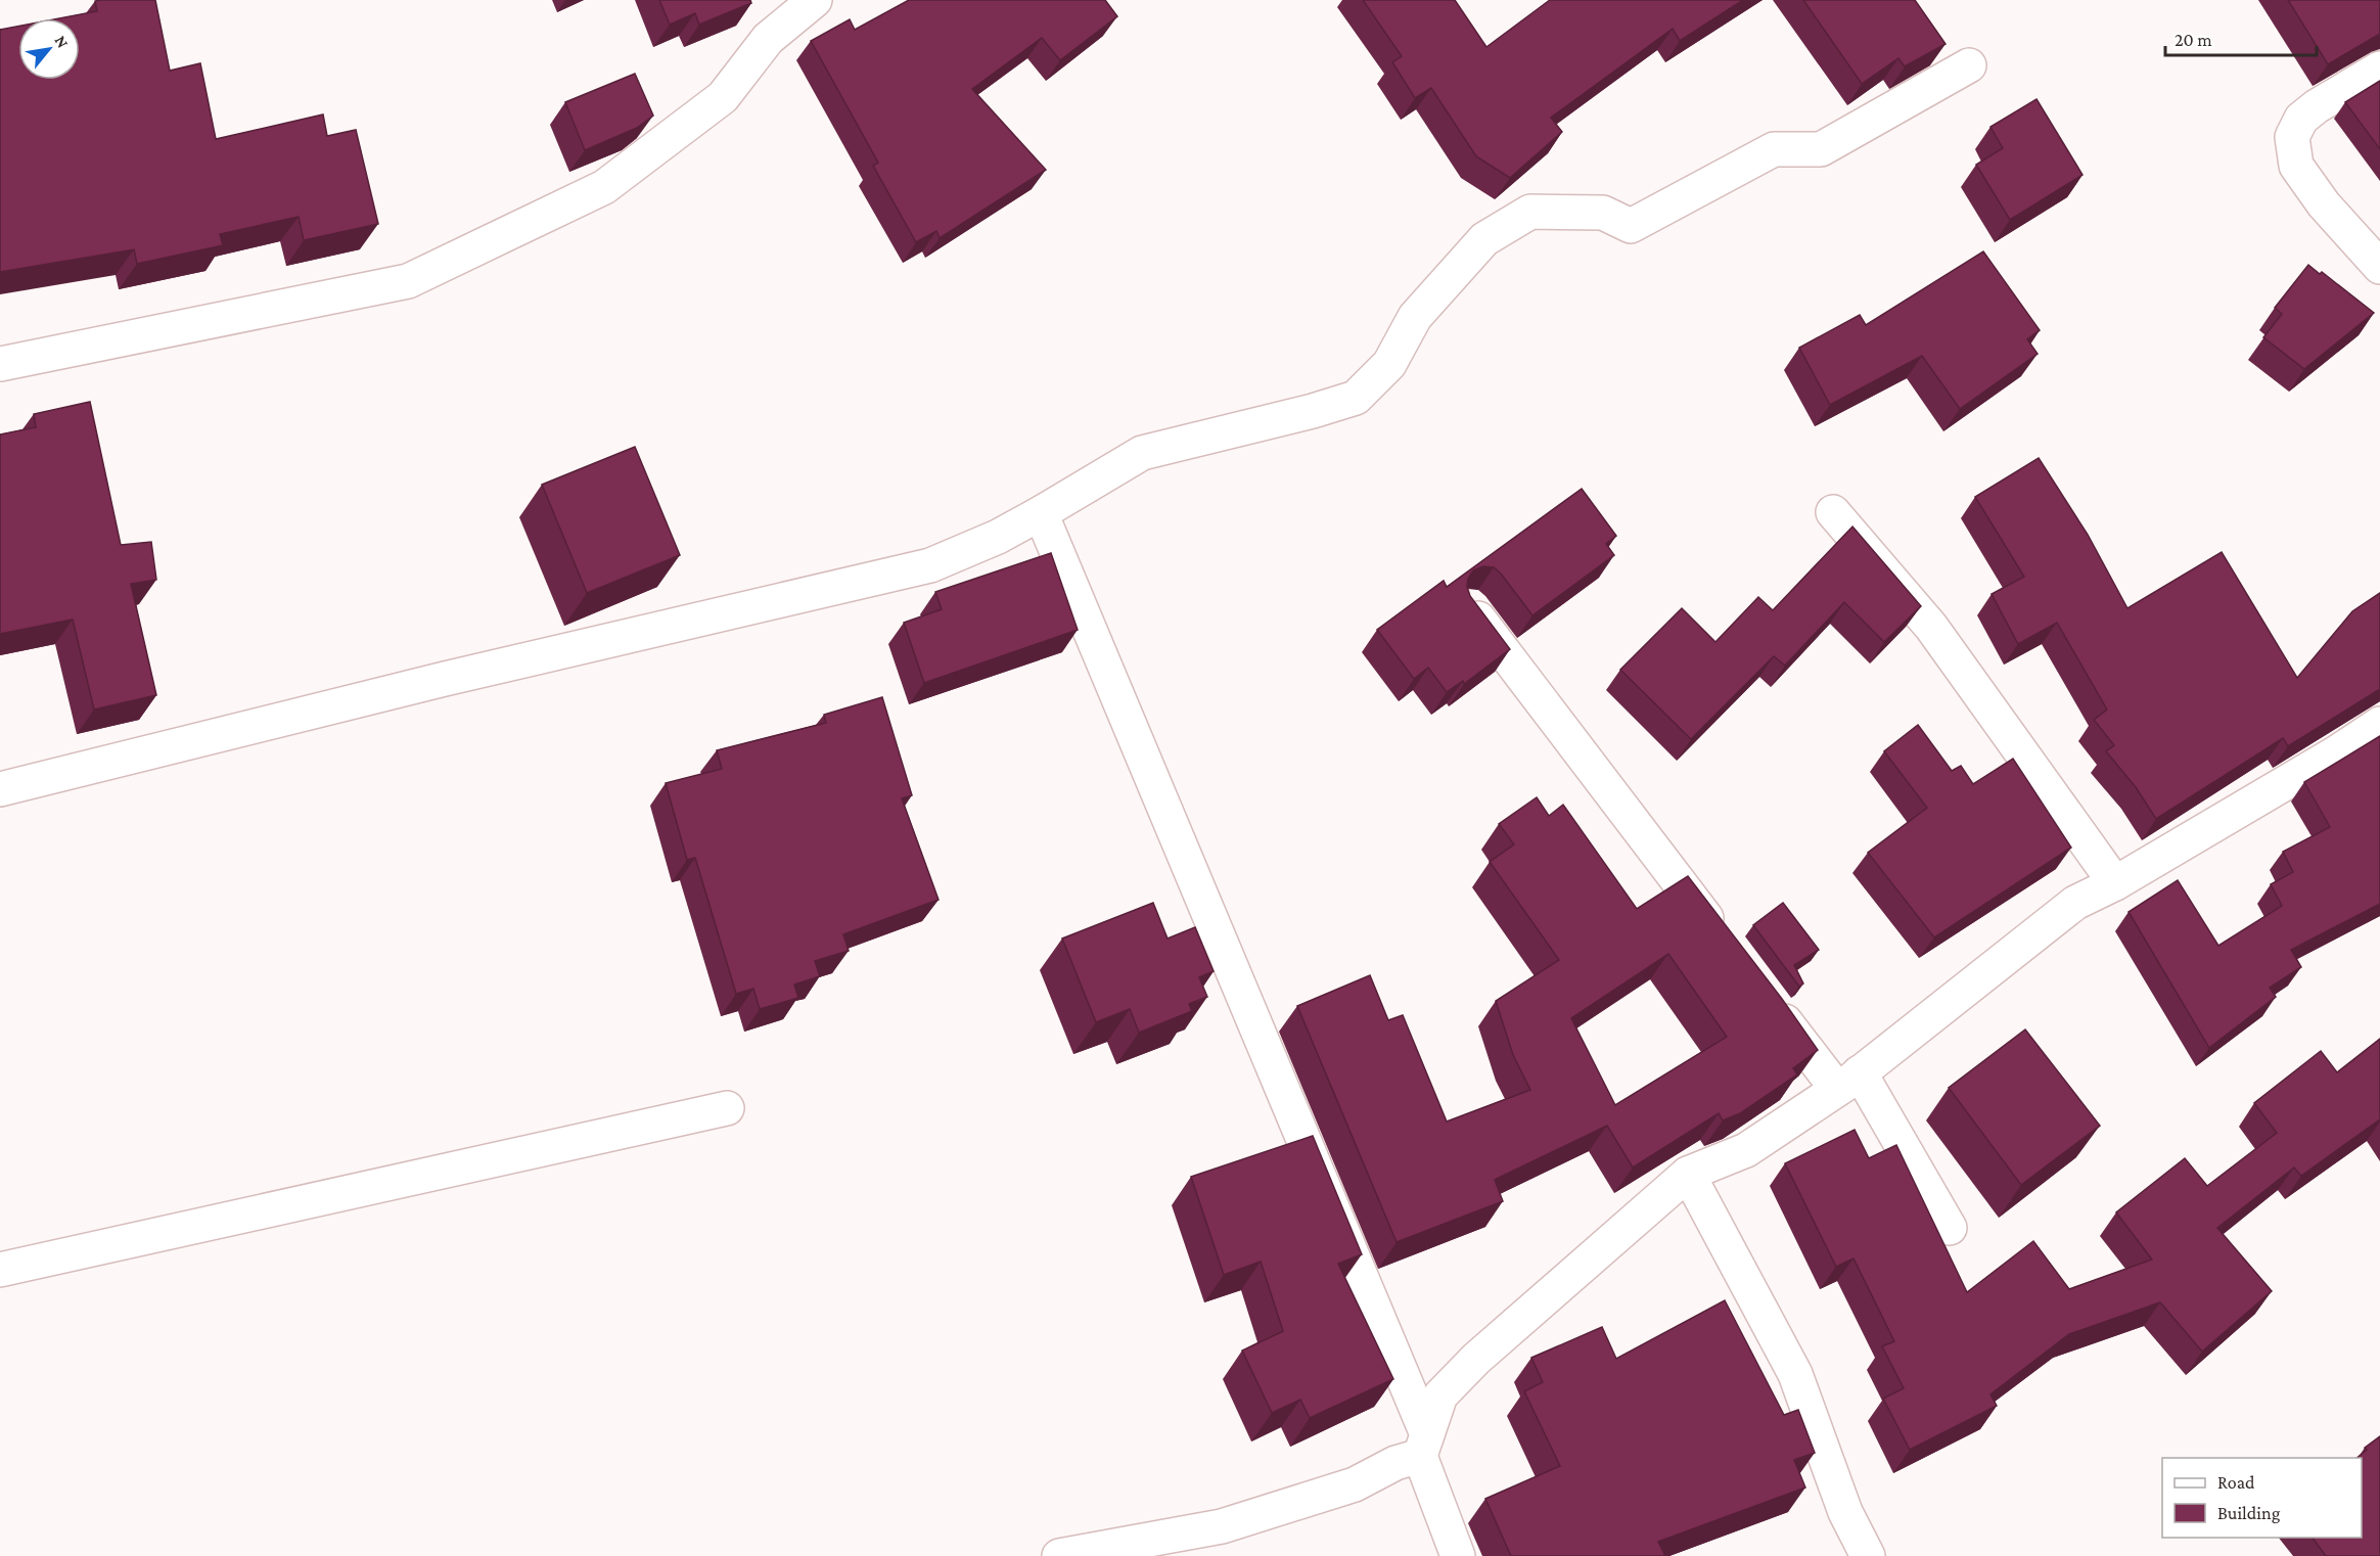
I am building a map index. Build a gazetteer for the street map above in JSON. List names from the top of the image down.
{
  "legend": ["Road", "Building"],
  "scale_bar": "20 m",
  "north": "top right"
}
